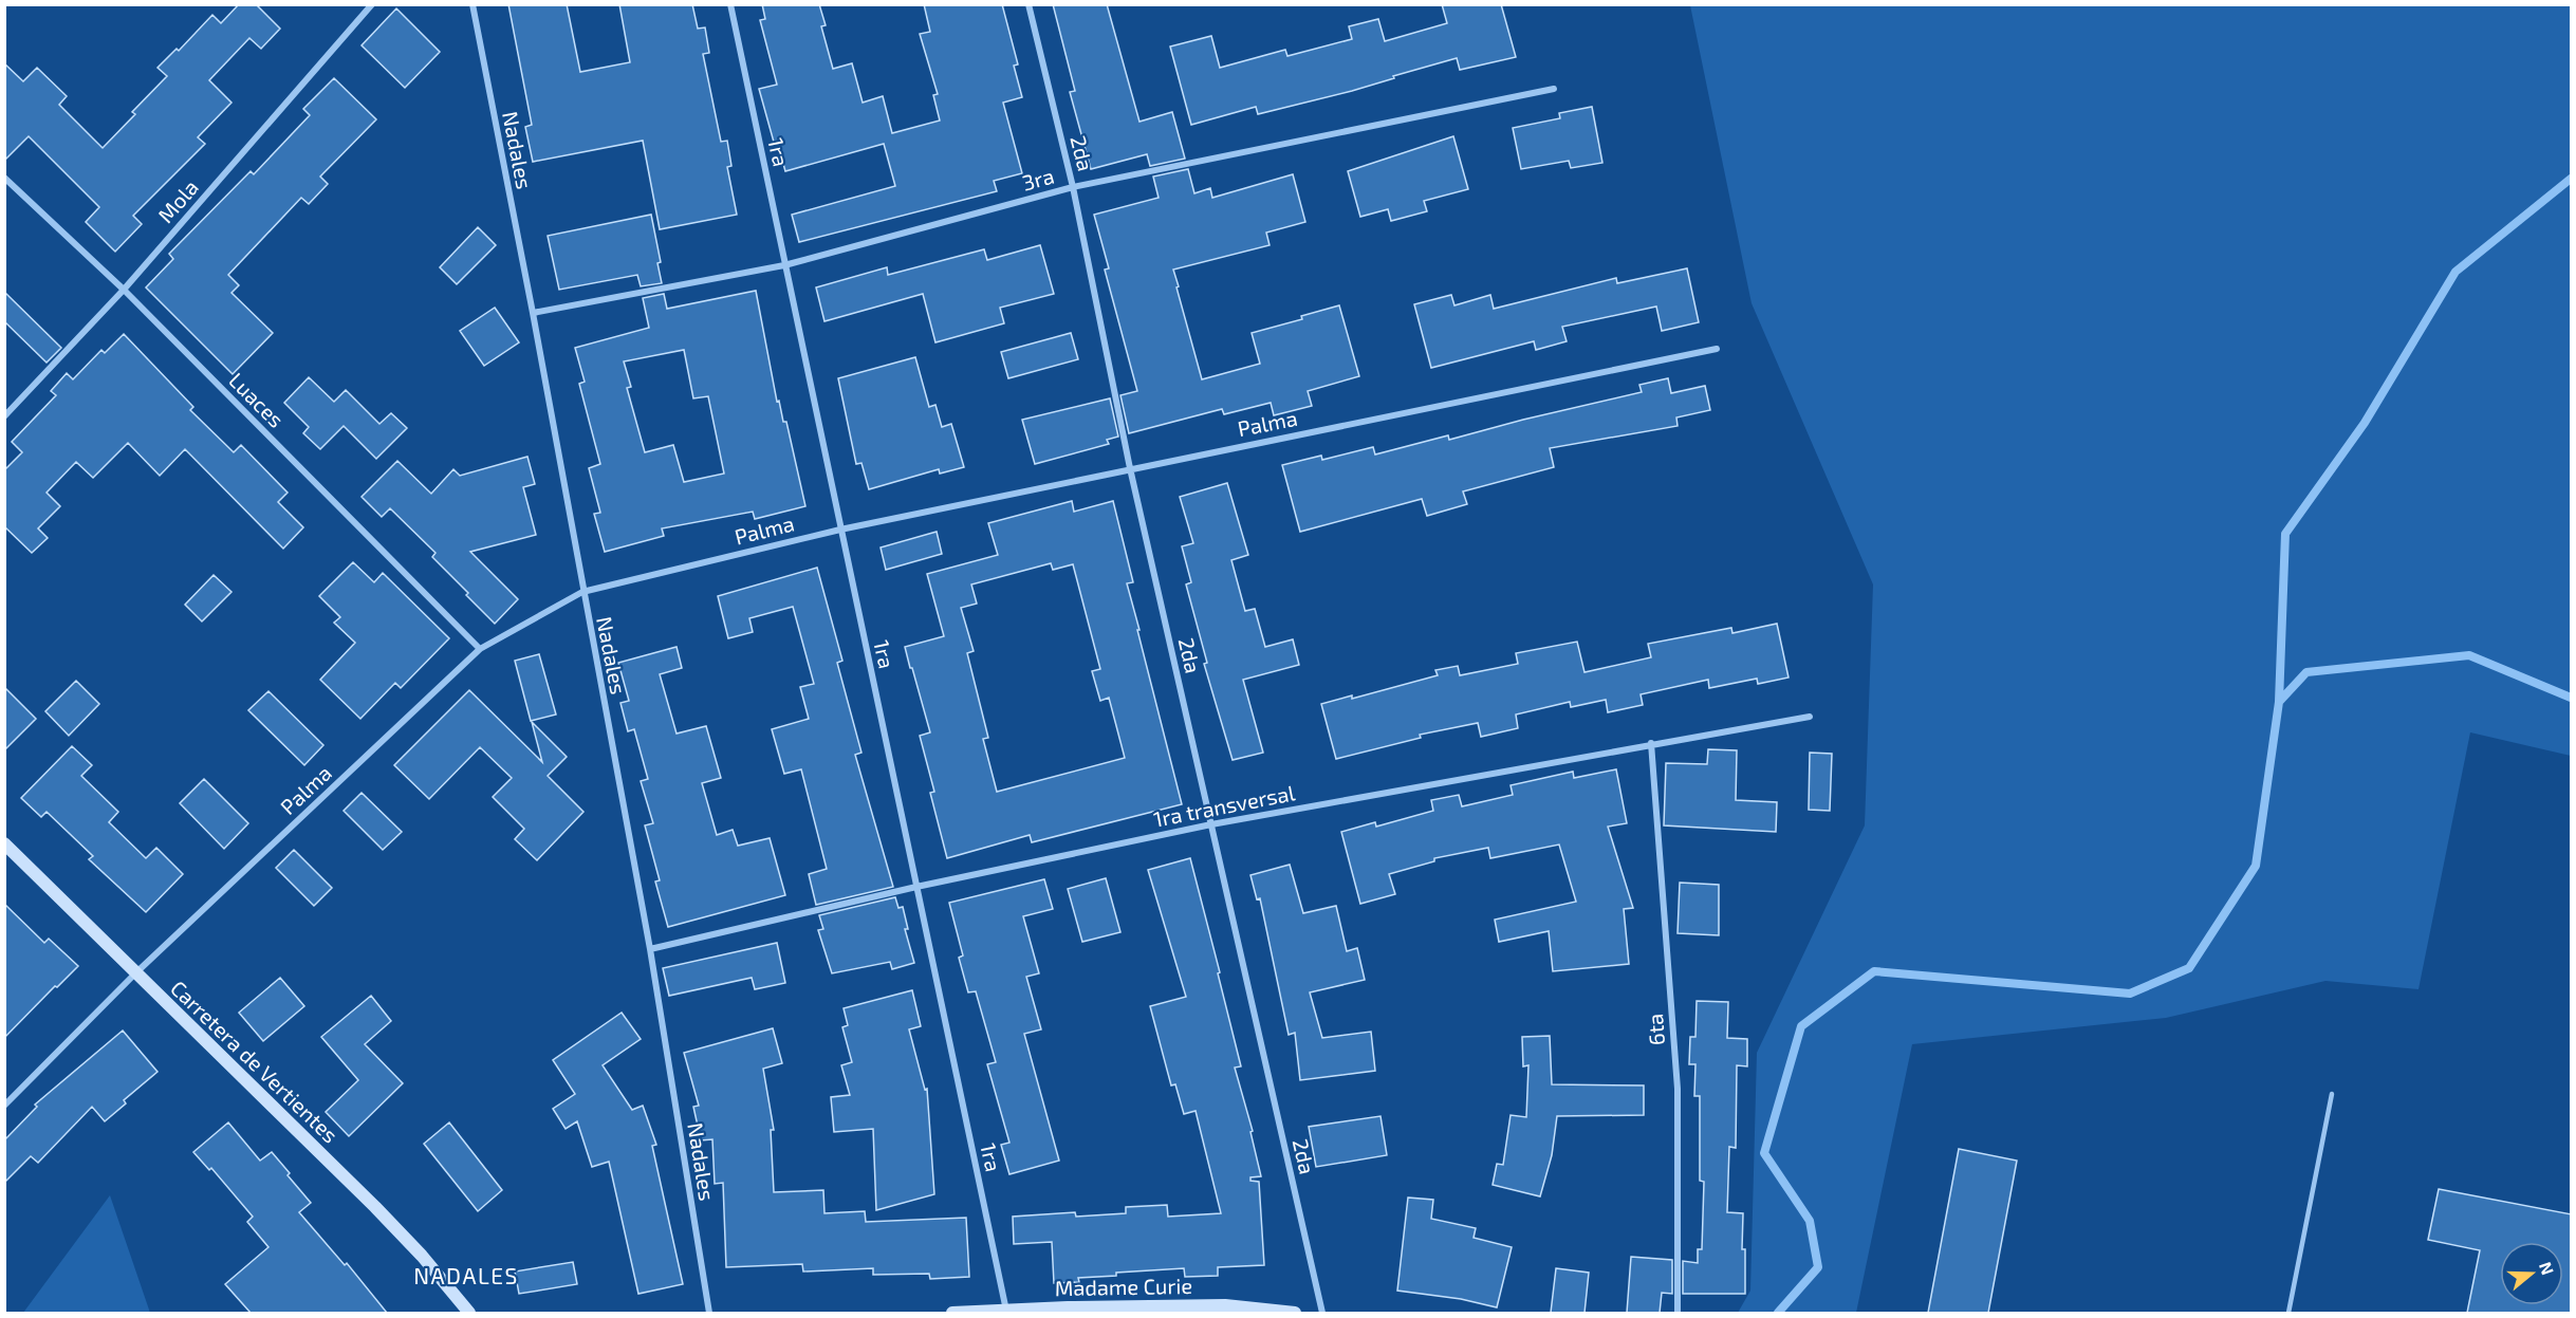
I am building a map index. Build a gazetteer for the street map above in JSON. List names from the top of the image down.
{
  "streets": {
    "main road": ["Carretera de Vertientes", "Madame Curie"],
    "street": [
      "Nadales",
      "1ra",
      "2da",
      "3ra",
      "Mola",
      "Luaces",
      "Palma",
      "1ra transversal",
      "6ta"
    ]
  },
  "crossings": [
    ["Nadales", "3ra"],
    ["Nadales", "Palma"],
    ["Nadales", "1ra transversal"],
    ["1ra", "3ra"],
    ["1ra", "Palma"],
    ["1ra", "1ra transversal"],
    ["1ra", "Madame Curie"],
    ["2da", "3ra"],
    ["2da", "Palma"],
    ["2da", "1ra transversal"],
    ["Mola", "Luaces"],
    ["Luaces", "Palma"],
    ["Palma", "Carretera de Vertientes"],
    ["1ra transversal", "6ta"]
  ],
  "districts": ["NADALES"],
  "north": "right"
}
